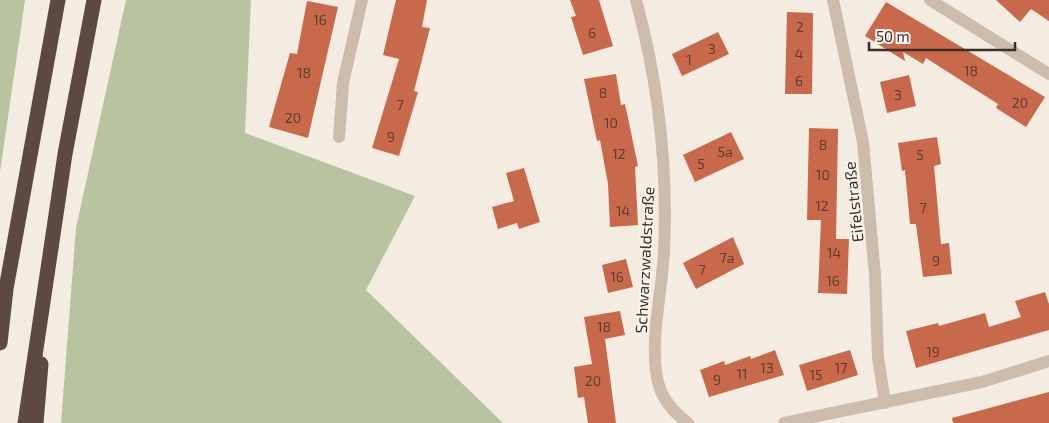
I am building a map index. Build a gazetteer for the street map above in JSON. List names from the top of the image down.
{
  "streets": {
    "street": ["Eifelstraße", "Schwarzwaldstraße"]
  },
  "house_numbers": [
    "16",
    "2",
    "6",
    "3",
    "4",
    "1",
    "18",
    "18",
    "6",
    "8",
    "3",
    "20",
    "7",
    "20",
    "10",
    "9",
    "8",
    "5a",
    "12",
    "5",
    "5",
    "10",
    "12",
    "7",
    "14",
    "14",
    "7a",
    "9",
    "7",
    "16",
    "16",
    "18",
    "19",
    "13",
    "17",
    "11",
    "15",
    "9",
    "20"
  ],
  "scale_bar": "50 m"
}
